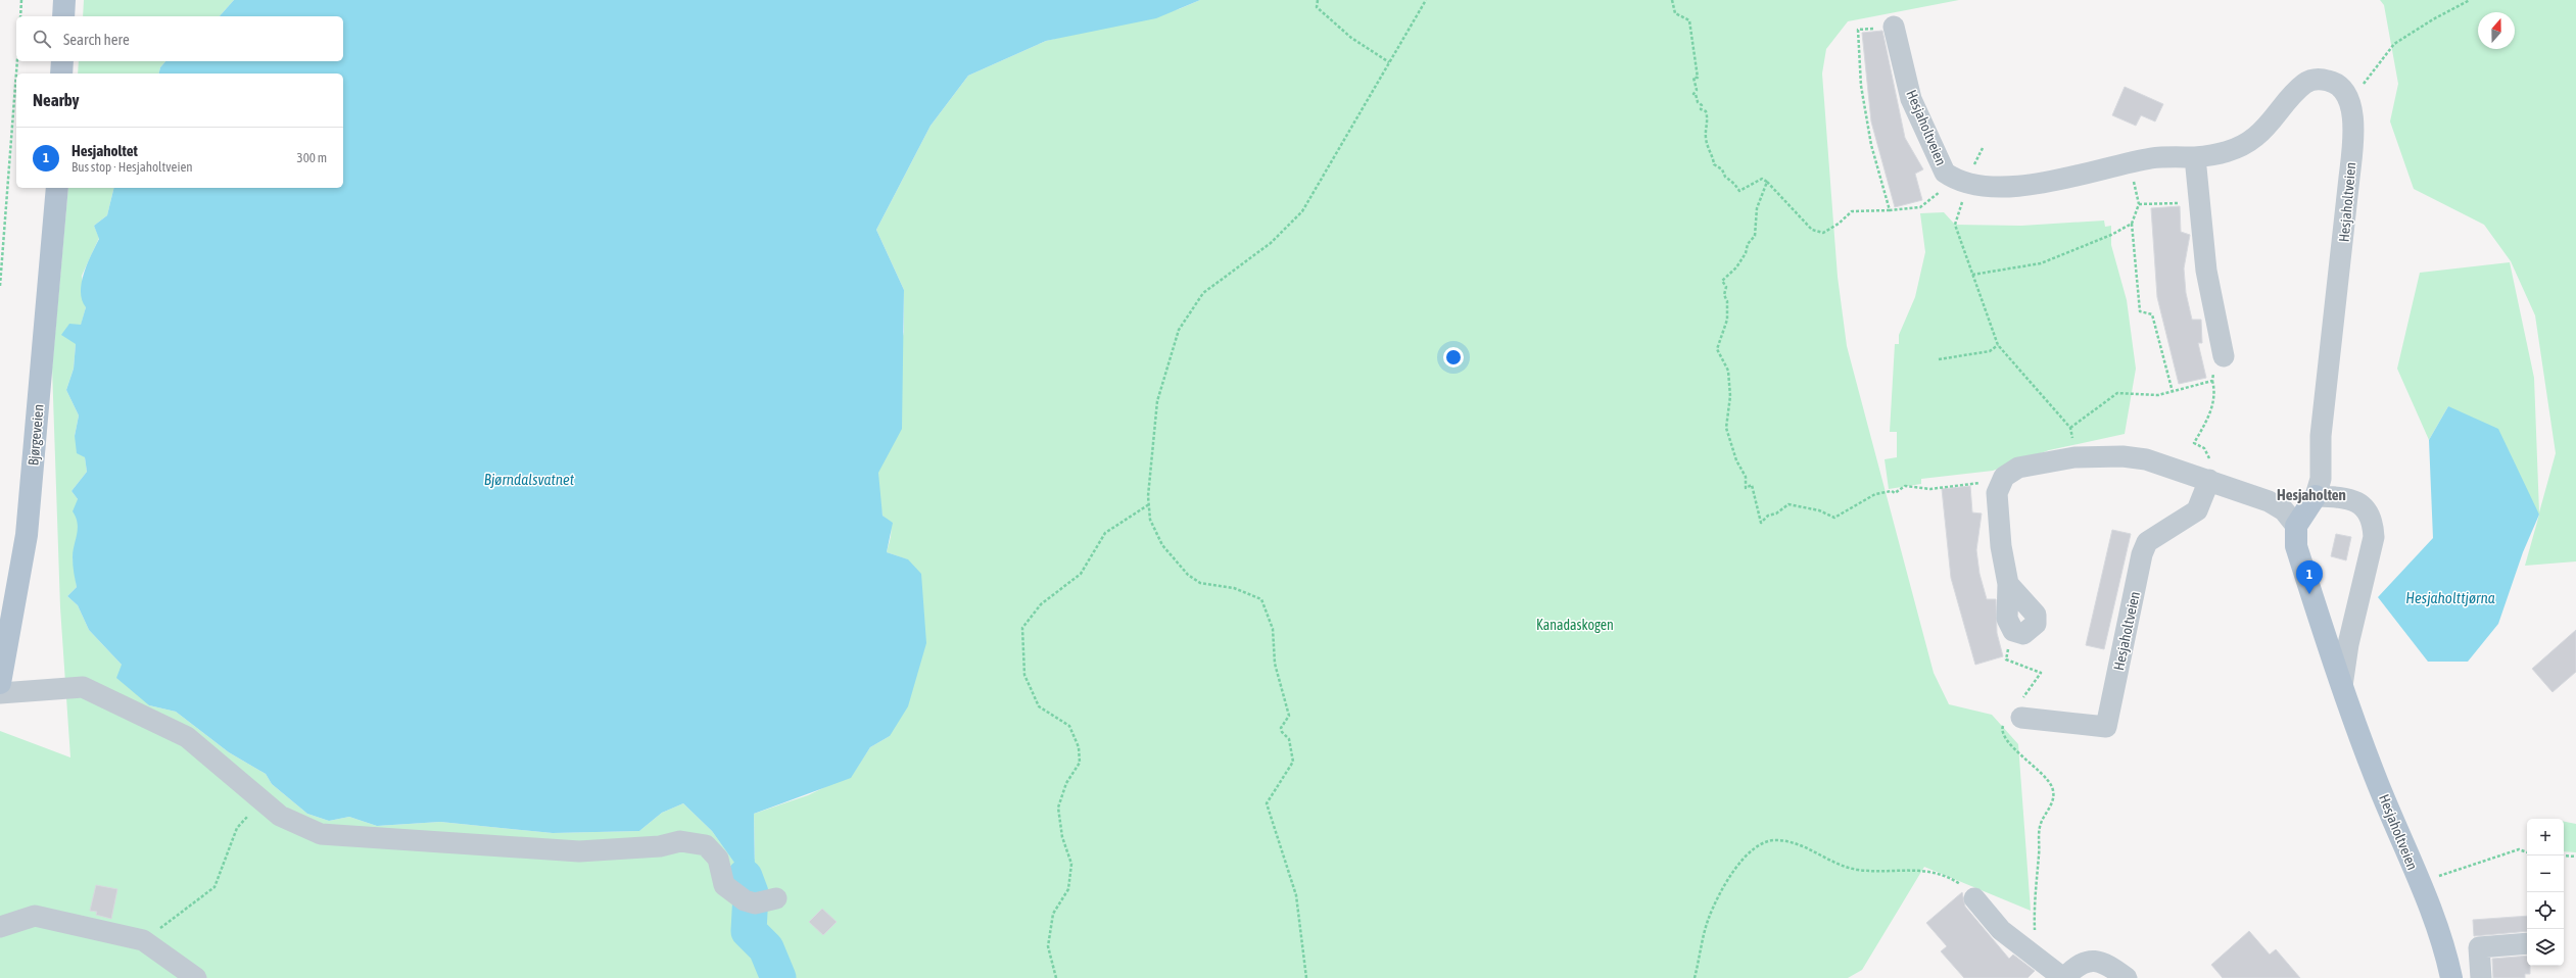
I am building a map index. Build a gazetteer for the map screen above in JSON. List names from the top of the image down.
{
  "streets": {
    "main road": ["Hesjaholtveien", "Bjørgeveien"]
  },
  "districts": ["Hesjaholten"],
  "water": ["Bjørndalsvatnet", "Hesjaholttjørna"],
  "parks": ["Kanadaskogen"],
  "north": "top",
  "page": {
    "search": "Search here",
    "heading": "Nearby",
    "list": [
      {
        "mark": "1",
        "name": "Hesjaholtet",
        "note": "Bus stop · Hesjaholtveien",
        "value": "300 m"
      }
    ],
    "pins": "1",
    "map_buttons": ["+", "−"]
  }
}
